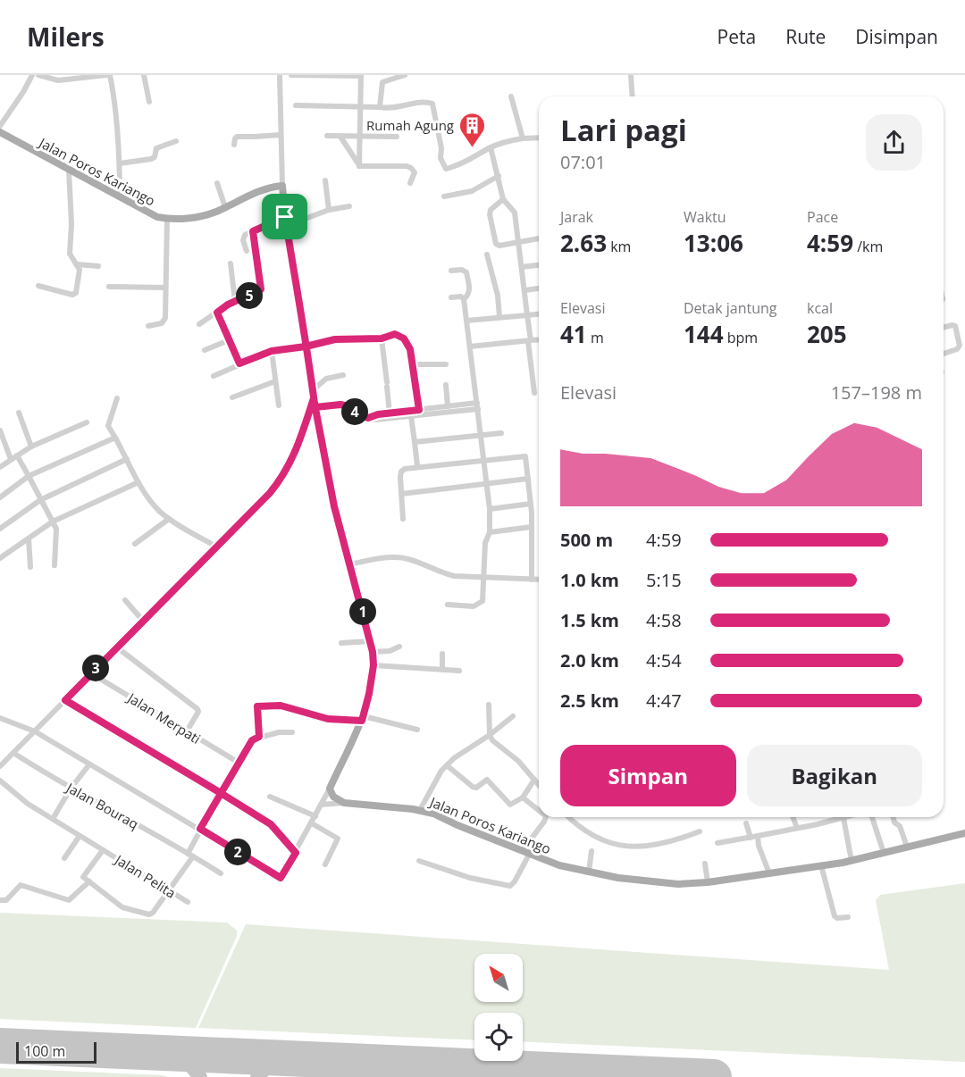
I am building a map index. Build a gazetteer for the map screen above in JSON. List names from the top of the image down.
{
  "streets": {
    "main road": ["Jalan Poros Kariango"],
    "street": ["Jalan Merpati", "Jalan Bouraq", "Jalan Pelita"]
  },
  "places": {
    "building": ["Rumah Agung"]
  },
  "scale_bar": "100 m",
  "north": "top left",
  "page": {
    "header": "Milers",
    "nav": ["Peta", "Rute", "Disimpan"],
    "heading": ["Lari pagi", "07:01"],
    "stats": [
      ["Jarak", "2.63 km"],
      ["Waktu", "13:06"],
      ["Pace", "4:59 /km"],
      ["Elevasi", "41 m"],
      ["Detak jantung", "144 bpm"],
      ["kcal", "205"]
    ],
    "pins": [
      "5",
      "4",
      "1",
      "3",
      "2"
    ],
    "chart": ["Elevasi", "157–198 m"],
    "list": [
      {
        "name": "500 m",
        "note": "4:59"
      },
      {
        "name": "1.0 km",
        "note": "5:15"
      },
      {
        "name": "1.5 km",
        "note": "4:58"
      },
      {
        "name": "2.0 km",
        "note": "4:54"
      },
      {
        "name": "2.5 km",
        "note": "4:47"
      }
    ],
    "buttons": ["Simpan", "Bagikan"],
    "scale": "100 m"
  }
}
